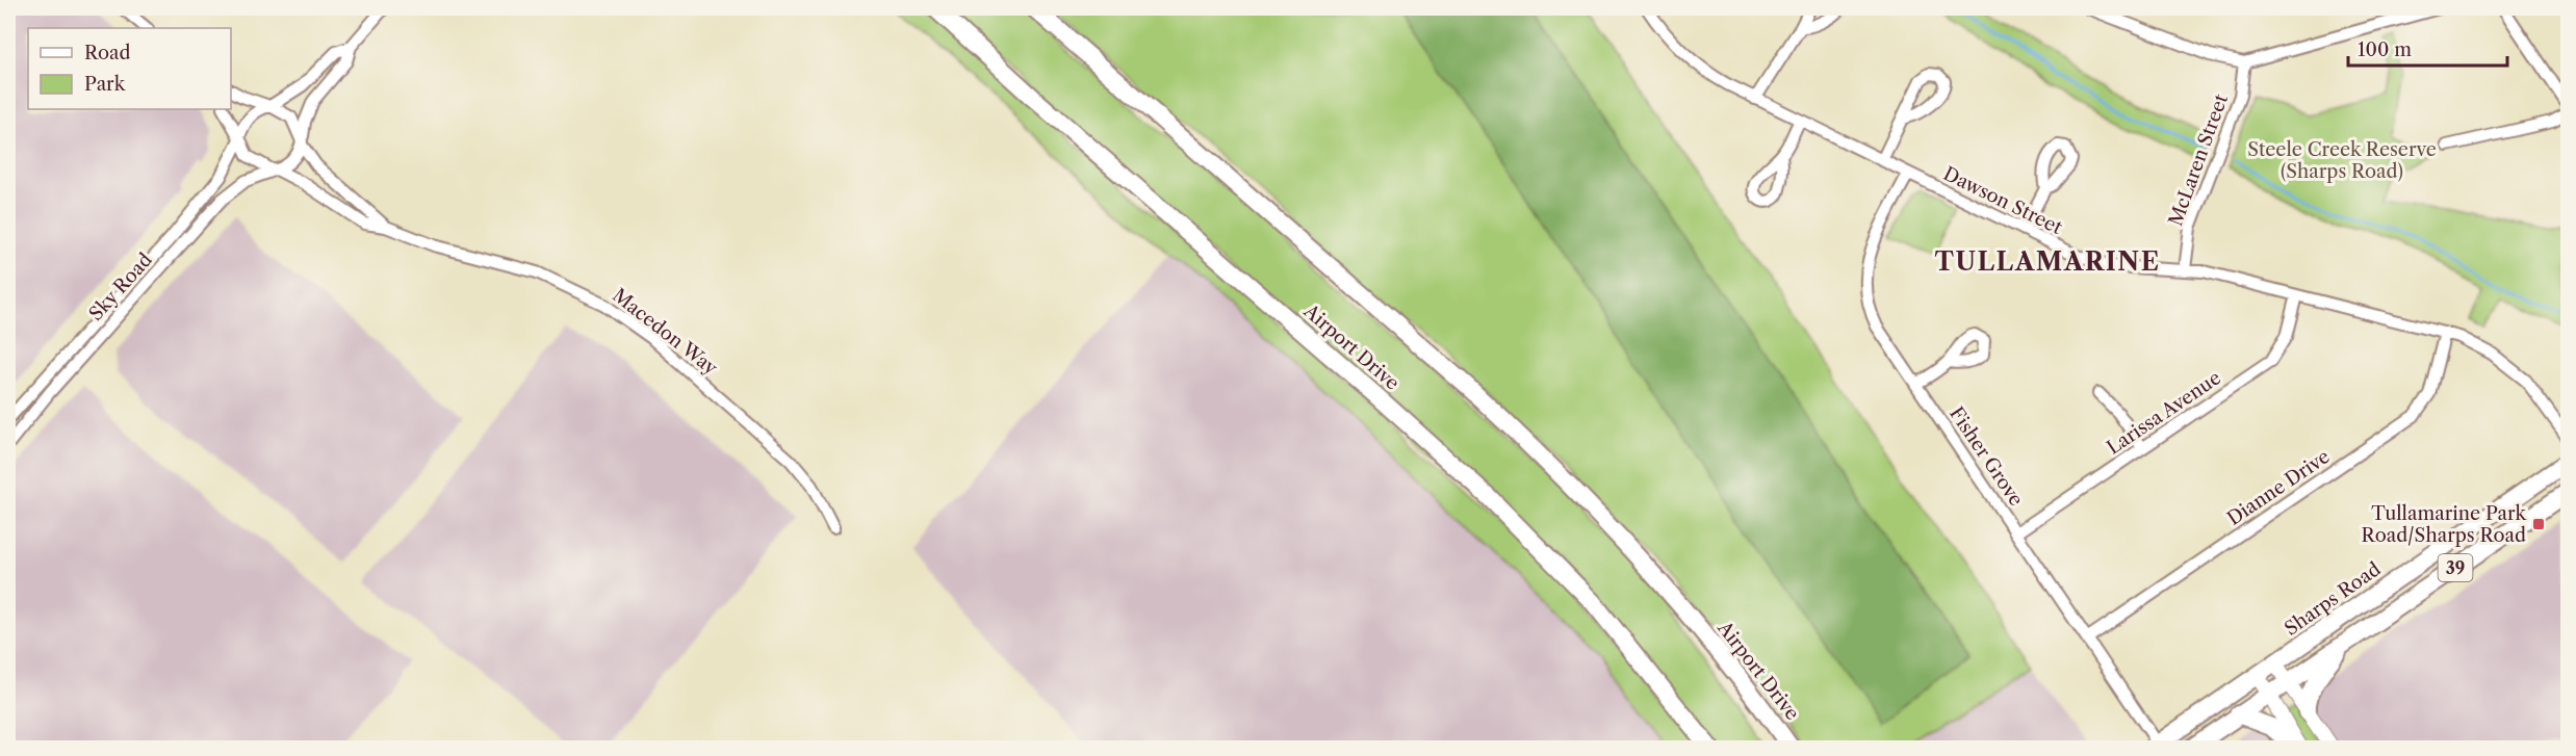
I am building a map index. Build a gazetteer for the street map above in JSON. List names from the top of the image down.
{
  "streets": {
    "main road": ["Airport Drive", "39", "Sharps Road"],
    "street": [
      "McLaren Street",
      "Dawson Street",
      "Sky Road",
      "Macedon Way",
      "Larissa Avenue",
      "Fisher Grove",
      "Dianne Drive"
    ]
  },
  "crossings": [
    ["McLaren Street", "Dawson Street"],
    ["Dawson Street", "Larissa Avenue"],
    ["Dawson Street", "Fisher Grove"],
    ["Dawson Street", "Dianne Drive"],
    ["Sky Road", "Macedon Way"],
    ["Larissa Avenue", "Fisher Grove"],
    ["Fisher Grove", "Dianne Drive"],
    ["Fisher Grove", "Sharps Road"]
  ],
  "districts": ["TULLAMARINE"],
  "parks": ["Steele Creek Reserve (Sharps Road)"],
  "places": {
    "transit": ["Tullamarine Park Road/Sharps Road"]
  },
  "legend": ["Road", "Park"],
  "scale_bar": "100 m"
}
